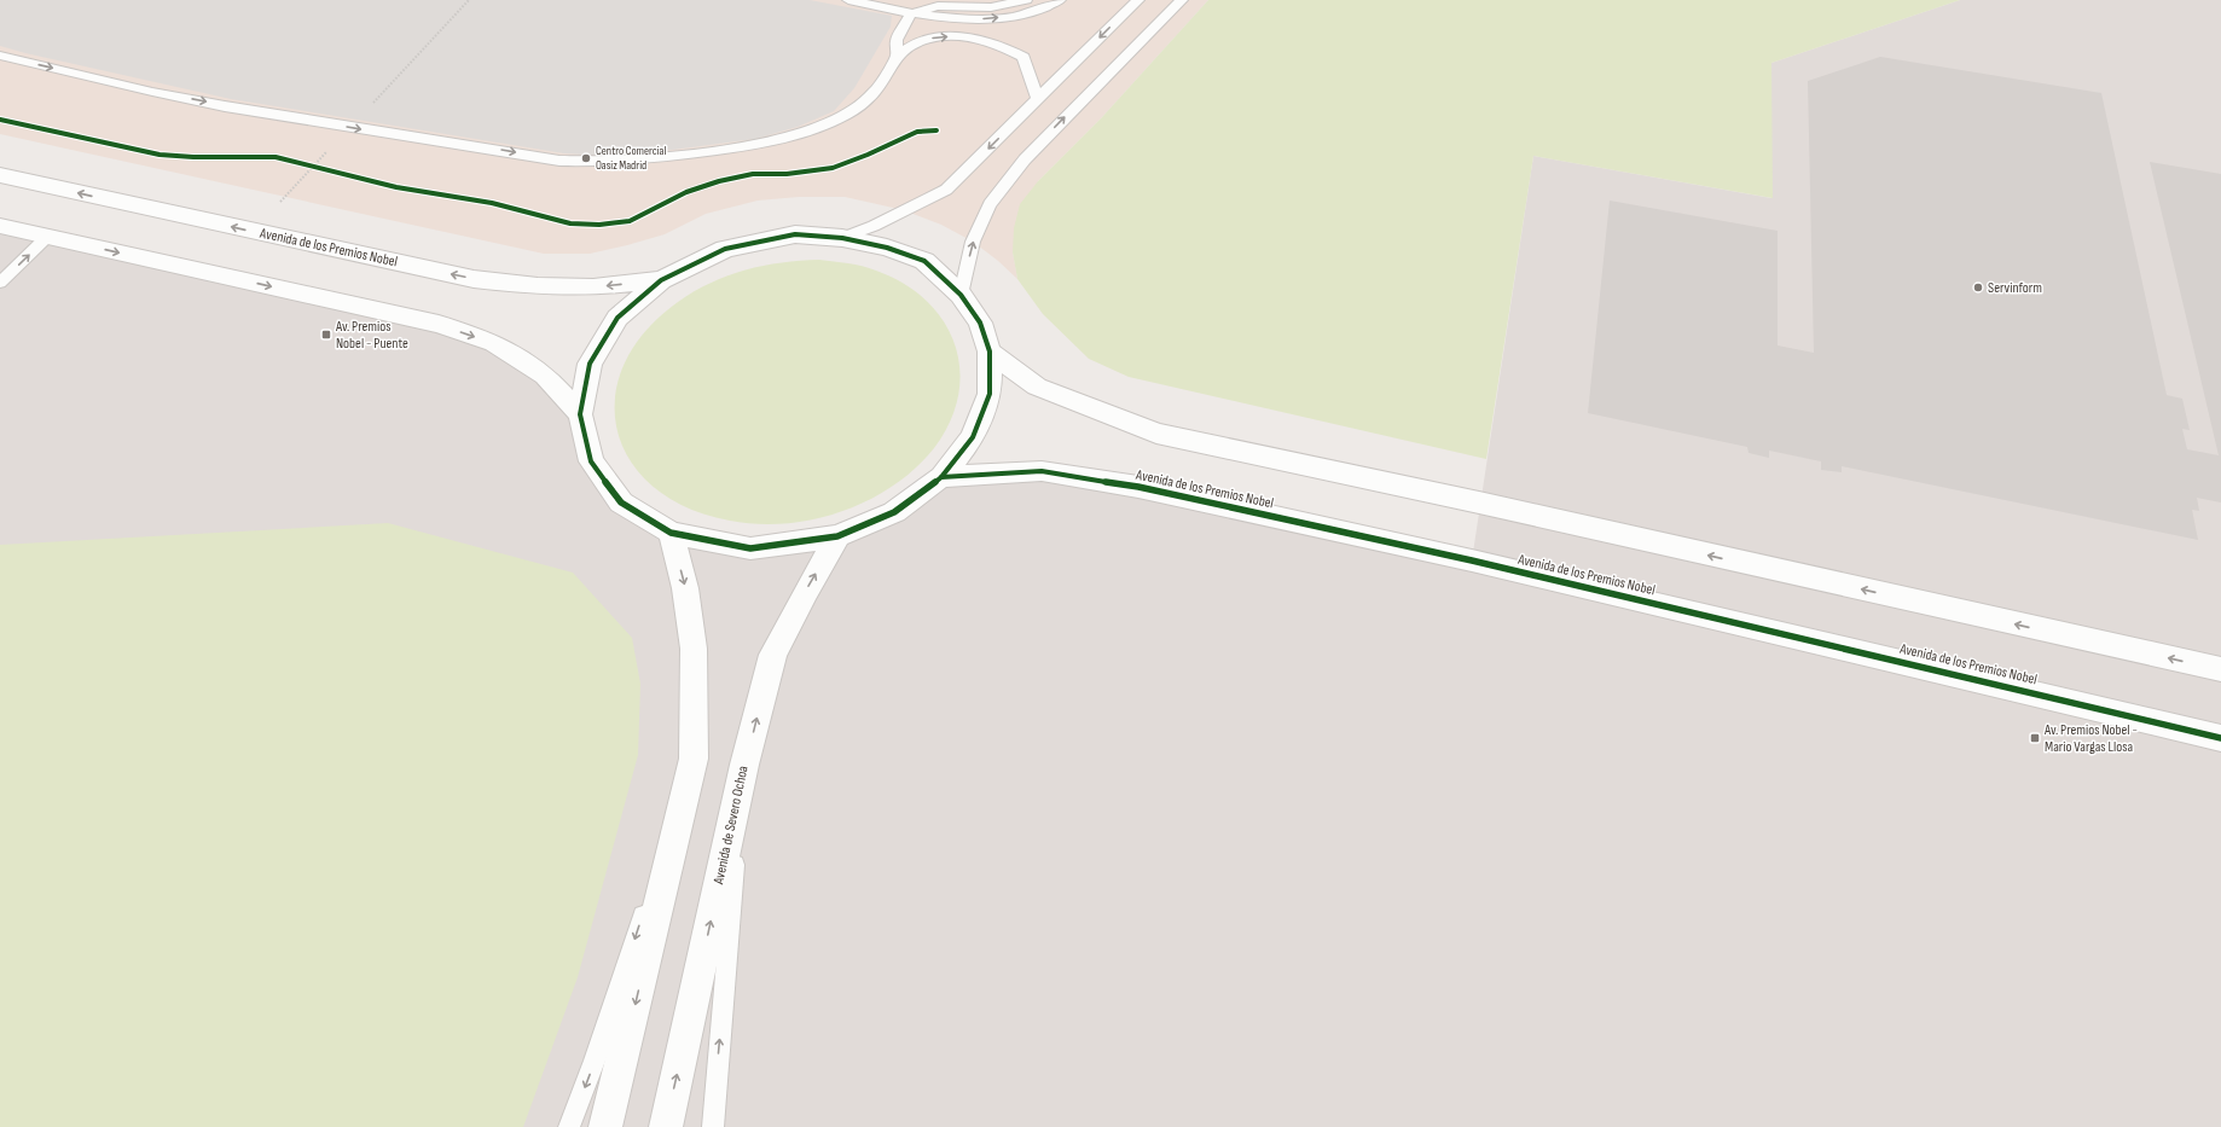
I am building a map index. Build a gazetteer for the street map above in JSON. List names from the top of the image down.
{
  "streets": {
    "street": ["Avenida de los Premios Nobel", "Avenida de Severo Ochoa"]
  },
  "places": {
    "other": ["Centro Comercial Oasiz Madrid", "Servinform"],
    "transit": ["Av. Premios Nobel - Puente", "Av. Premios Nobel - Mario Vargas Llosa"]
  }
}
